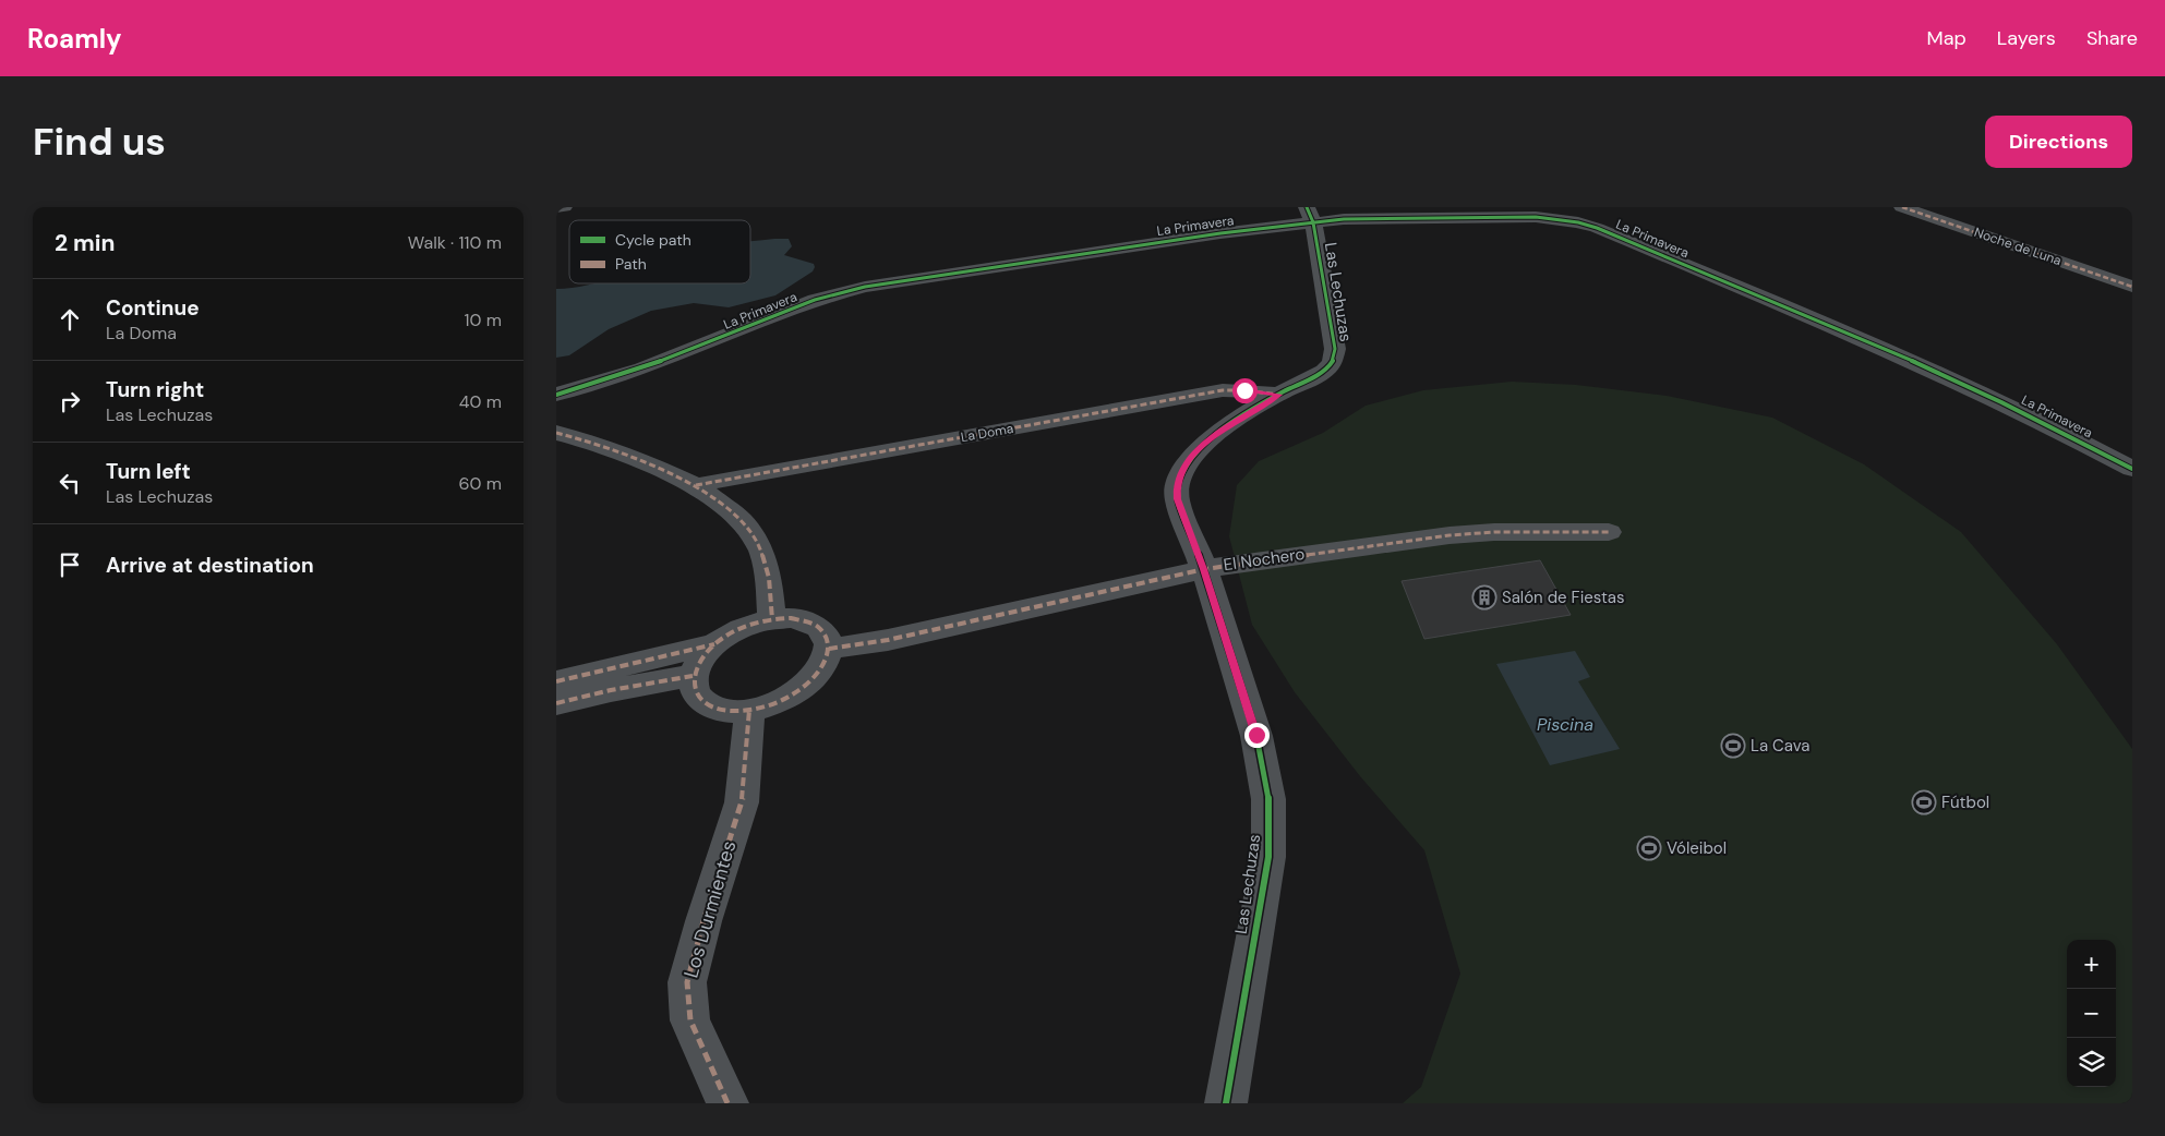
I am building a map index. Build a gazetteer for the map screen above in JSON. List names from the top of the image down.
{
  "streets": {
    "street": [
      "La Primavera",
      "Noche de Luna",
      "Las Lechuzas",
      "La Doma",
      "El Nochero",
      "Los Durmientes"
    ]
  },
  "crossings": [
    ["La Primavera", "Las Lechuzas"],
    ["Las Lechuzas", "La Doma"],
    ["Las Lechuzas", "El Nochero"],
    ["El Nochero", "Los Durmientes"]
  ],
  "water": ["Piscina"],
  "places": {
    "building": ["Salón de Fiestas"],
    "sports": ["La Cava", "Fútbol", "Vóleibol"]
  },
  "legend": ["Cycle path", "Path"],
  "page": {
    "header": "Roamly",
    "nav": ["Map", "Layers", "Share"],
    "buttons": "Directions",
    "title": "Find us",
    "heading": ["2 min", "Walk · 110 m"],
    "list": [
      ["Continue", "La Doma", "10 m"],
      ["Turn right", "Las Lechuzas", "40 m"],
      ["Turn left", "Las Lechuzas", "60 m"],
      "Arrive at destination"
    ],
    "map_buttons": ["+", "−"]
  }
}
